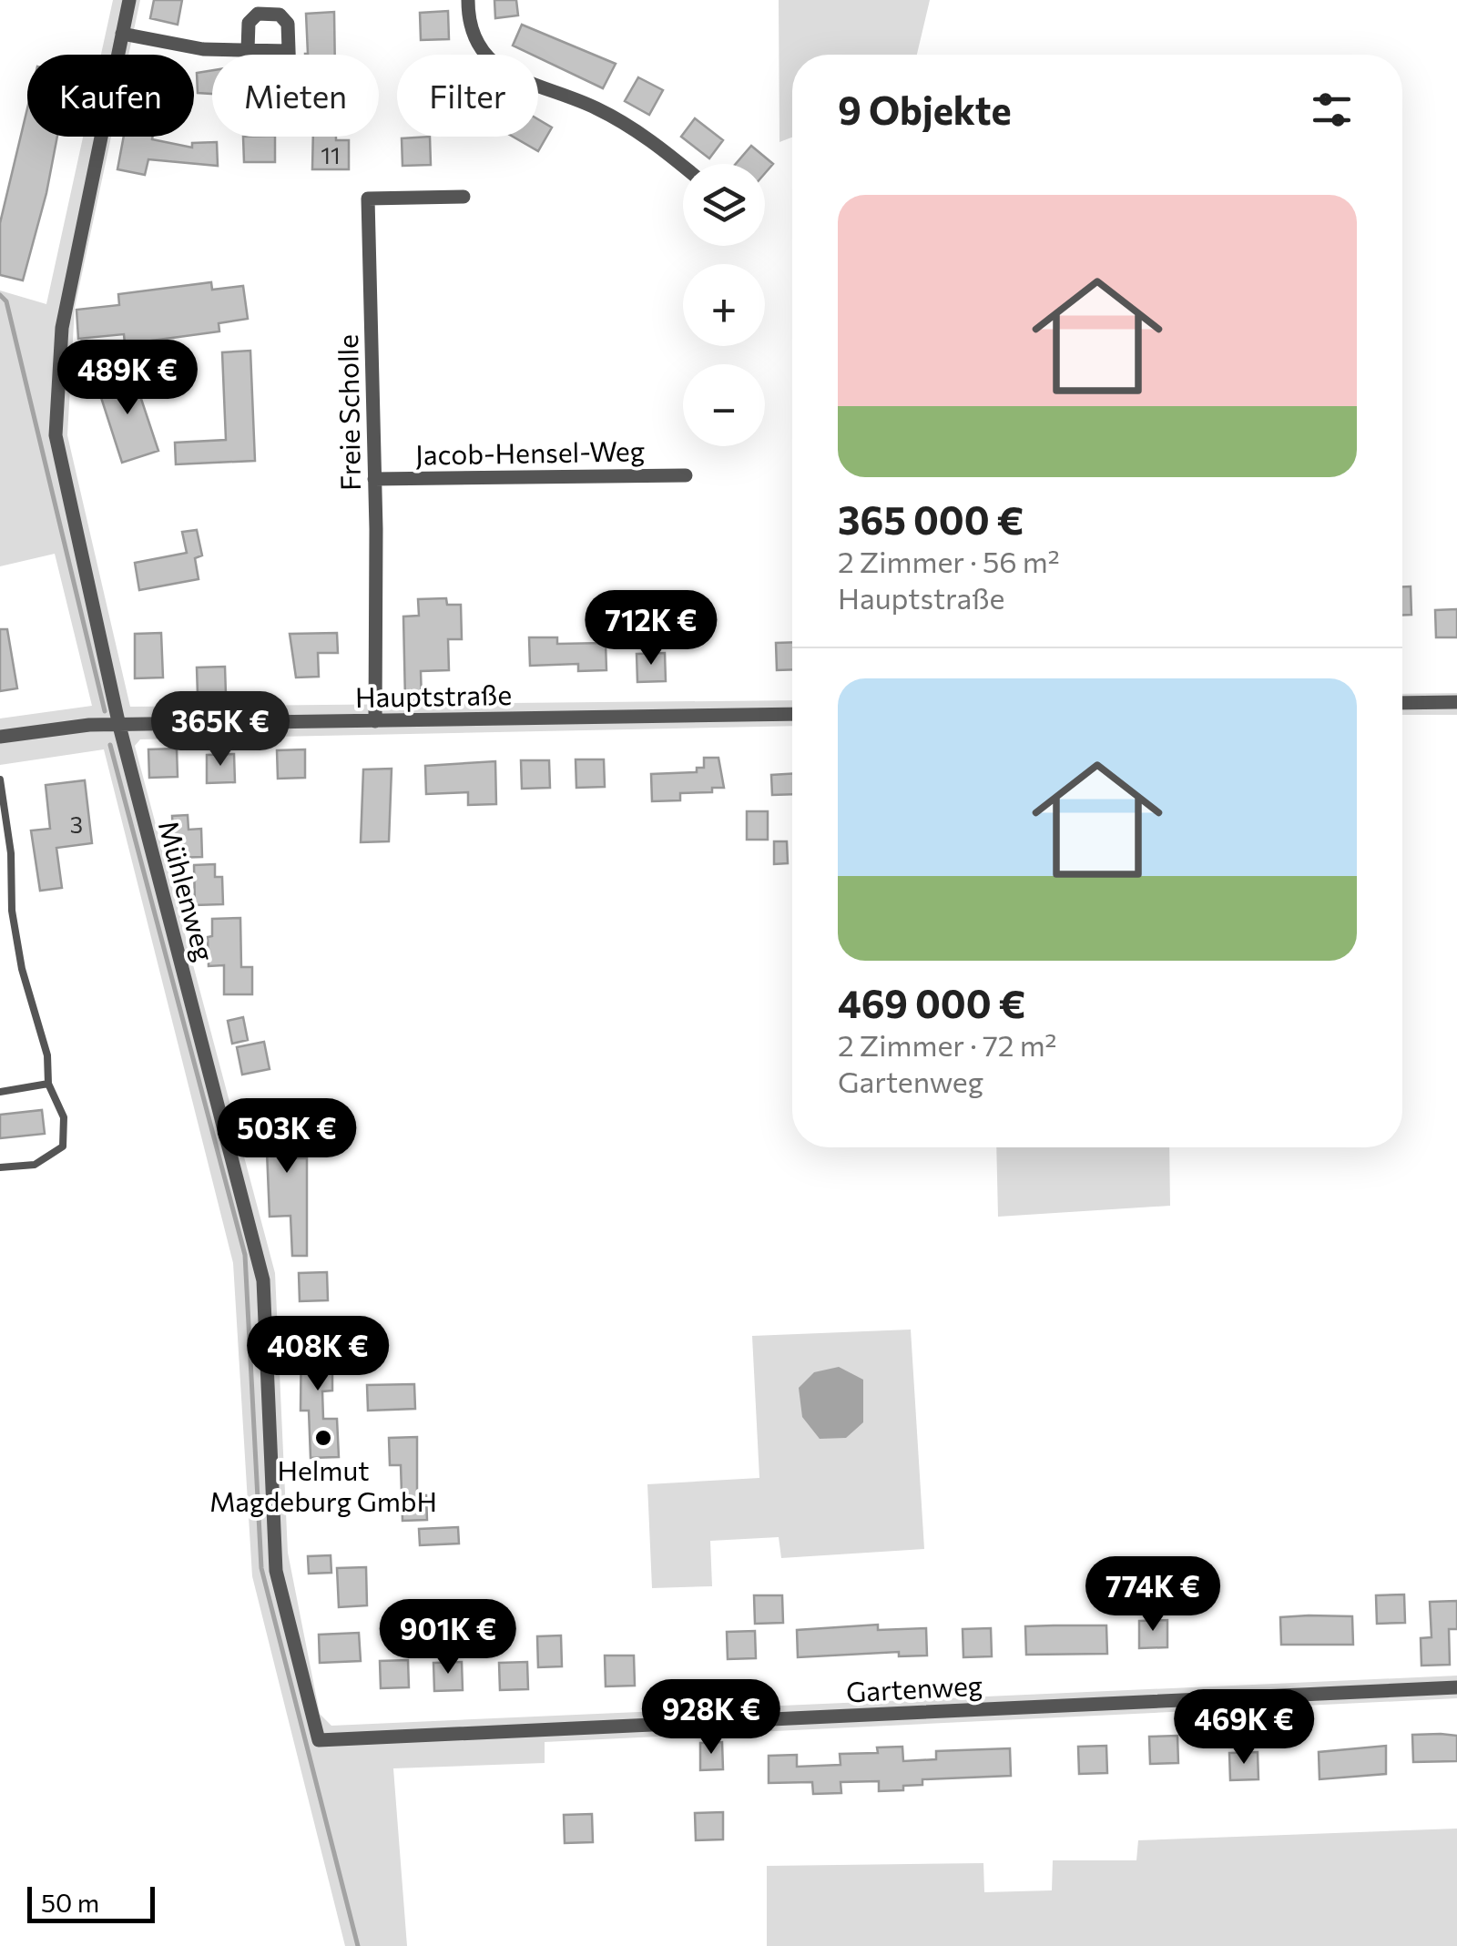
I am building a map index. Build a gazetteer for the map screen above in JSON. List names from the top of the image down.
{
  "streets": {
    "street": [
      "Freie Scholle",
      "Jacob-Hensel-Weg",
      "Hauptstraße",
      "Mühlenweg",
      "Gartenweg"
    ]
  },
  "crossings": [
    ["Freie Scholle", "Jacob-Hensel-Weg"],
    ["Freie Scholle", "Hauptstraße"],
    ["Hauptstraße", "Mühlenweg"],
    ["Mühlenweg", "Gartenweg"]
  ],
  "places": ["Helmut Magdeburg GmbH"],
  "house_numbers": ["11", "3"],
  "scale_bar": "50 m",
  "page": {
    "chip": ["Kaufen", "Mieten", "Filter"],
    "heading": "9 Objekte",
    "map_buttons": ["+", "−"],
    "list": [
      {
        "name": "365 000 €",
        "note": "2 Zimmer · 56 m² · Hauptstraße"
      },
      {
        "name": "469 000 €",
        "note": "2 Zimmer · 72 m² · Gartenweg"
      }
    ],
    "price": [
      "489K €",
      "712K €",
      "365K €",
      "503K €",
      "408K €",
      "774K €",
      "901K €",
      "928K €",
      "469K €"
    ],
    "scale": "50 m"
  }
}
